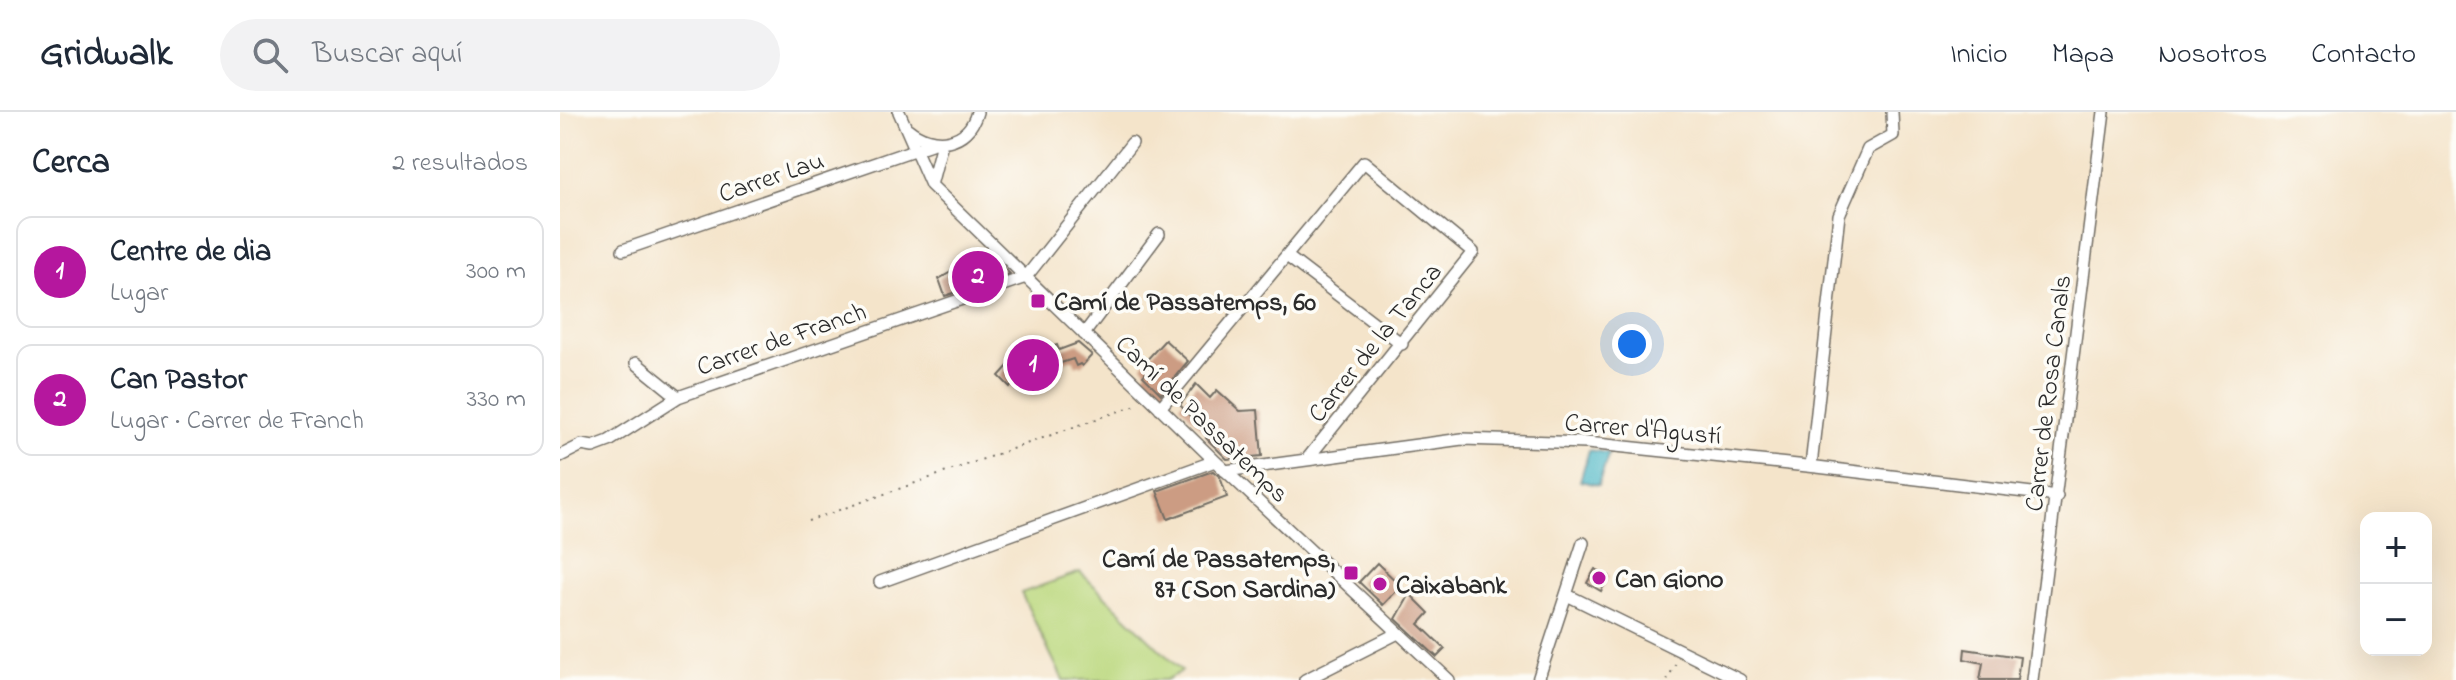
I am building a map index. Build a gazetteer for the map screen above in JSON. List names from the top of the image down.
{
  "streets": {
    "street": [
      "Carrer Lau",
      "Carrer de Franch",
      "Carrer de la Tanca",
      "Carrer de Rosa Canals",
      "Camí de Passatemps",
      "Carrer d'Agustí"
    ]
  },
  "crossings": [
    ["Carrer de Franch", "Camí de Passatemps"],
    ["Carrer de la Tanca", "Carrer d'Agustí"],
    ["Carrer de Rosa Canals", "Carrer d'Agustí"],
    ["Camí de Passatemps", "Carrer d'Agustí"]
  ],
  "places": {
    "transit": ["Camí de Passatemps, 60", "Camí de Passatemps, 87 (Son Sardina)"],
    "other": ["Can Giono", "Caixabank"]
  },
  "page": {
    "header": "Gridwalk",
    "search": "Buscar aquí",
    "nav": [
      "Inicio",
      "Mapa",
      "Nosotros",
      "Contacto"
    ],
    "heading": ["Cerca", "2 resultados"],
    "list": [
      {
        "mark": "1",
        "name": "Centre de dia",
        "note": "Lugar",
        "value": "300 m"
      },
      {
        "mark": "2",
        "name": "Can Pastor",
        "note": "Lugar · Carrer de Franch",
        "value": "330 m"
      }
    ],
    "pins": ["2", "1"],
    "map_buttons": ["+", "−"]
  }
}
